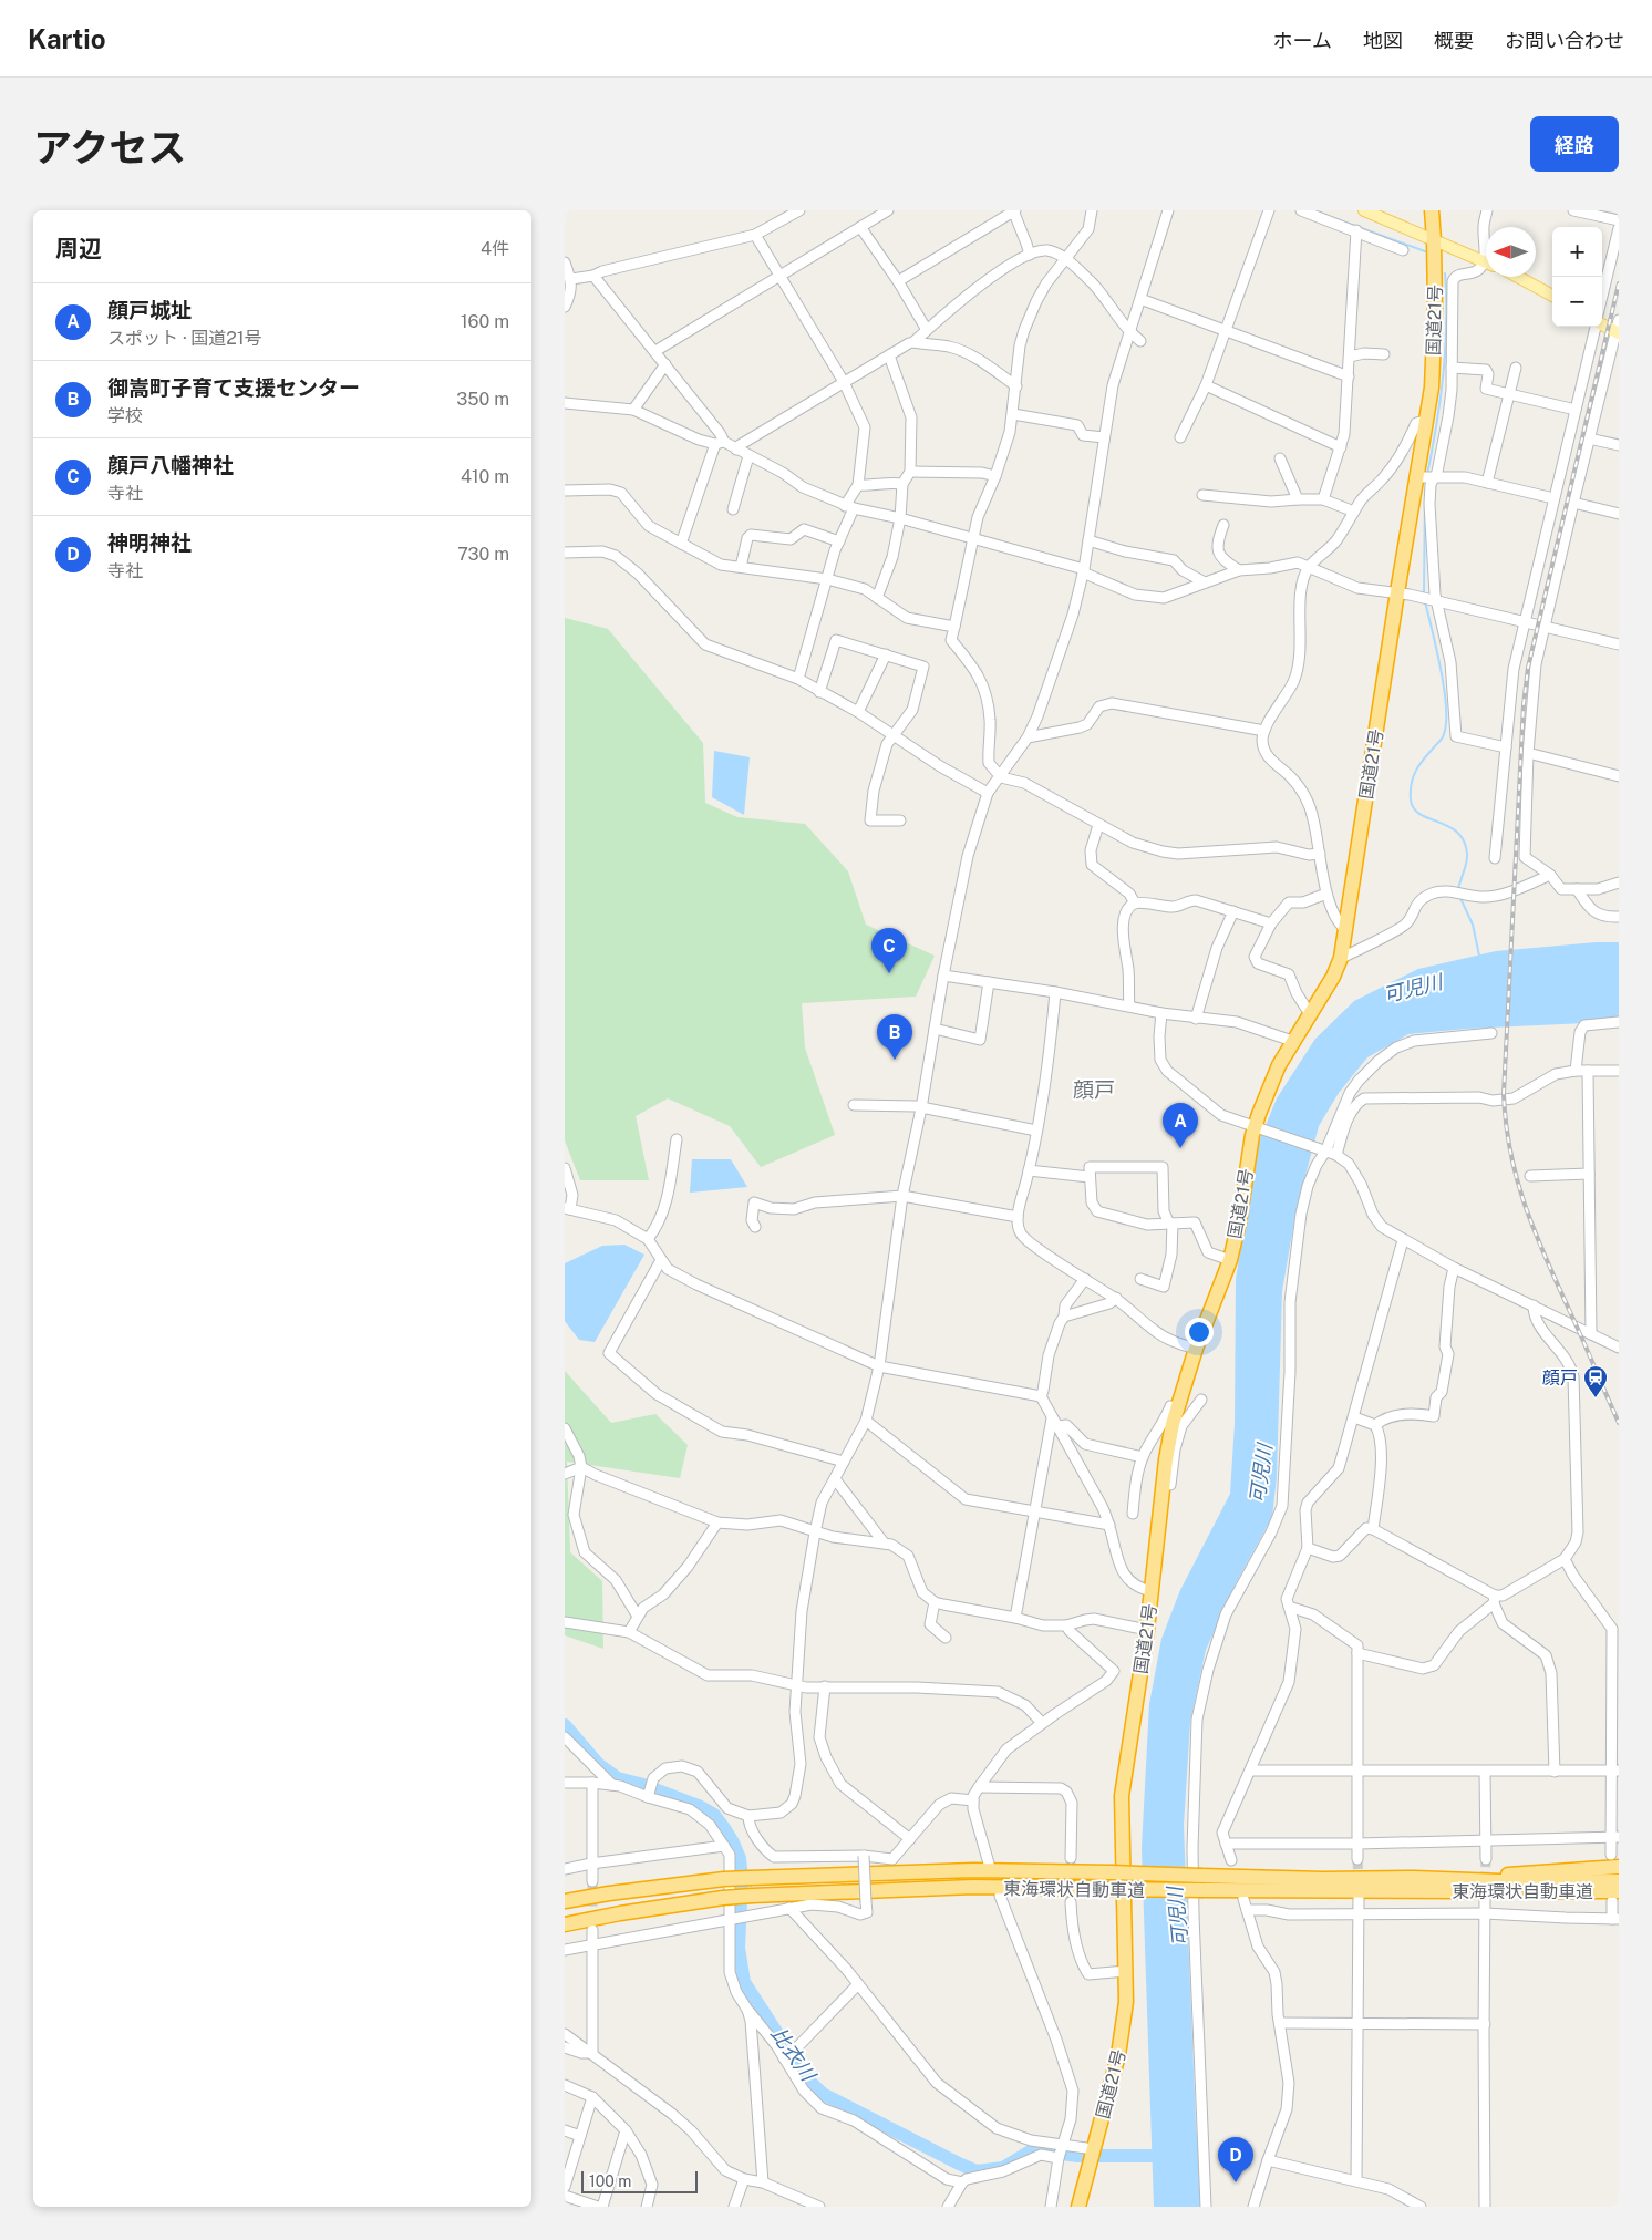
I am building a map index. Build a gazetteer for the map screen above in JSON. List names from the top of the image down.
{
  "streets": {
    "highway": ["国道21号", "東海環状自動車道"]
  },
  "districts": ["顔戸"],
  "water": ["可児川", "比衣川"],
  "places": {
    "station": ["顔戸"]
  },
  "scale_bar": "100 m",
  "north": "left",
  "page": {
    "header": "Kartio",
    "nav": [
      "ホーム",
      "地図",
      "概要",
      "お問い合わせ"
    ],
    "title": "アクセス",
    "buttons": "経路",
    "heading": ["周辺", "4件"],
    "map_buttons": ["+", "−"],
    "list": [
      {
        "mark": "A",
        "name": "顔戸城址",
        "note": "スポット · 国道21号",
        "value": "160 m"
      },
      {
        "mark": "B",
        "name": "御嵩町子育て支援センター",
        "note": "学校",
        "value": "350 m"
      },
      {
        "mark": "C",
        "name": "顔戸八幡神社",
        "note": "寺社",
        "value": "410 m"
      },
      {
        "mark": "D",
        "name": "神明神社",
        "note": "寺社",
        "value": "730 m"
      }
    ],
    "pins": [
      "C",
      "B",
      "A",
      "D"
    ],
    "scale": "100 m"
  }
}
